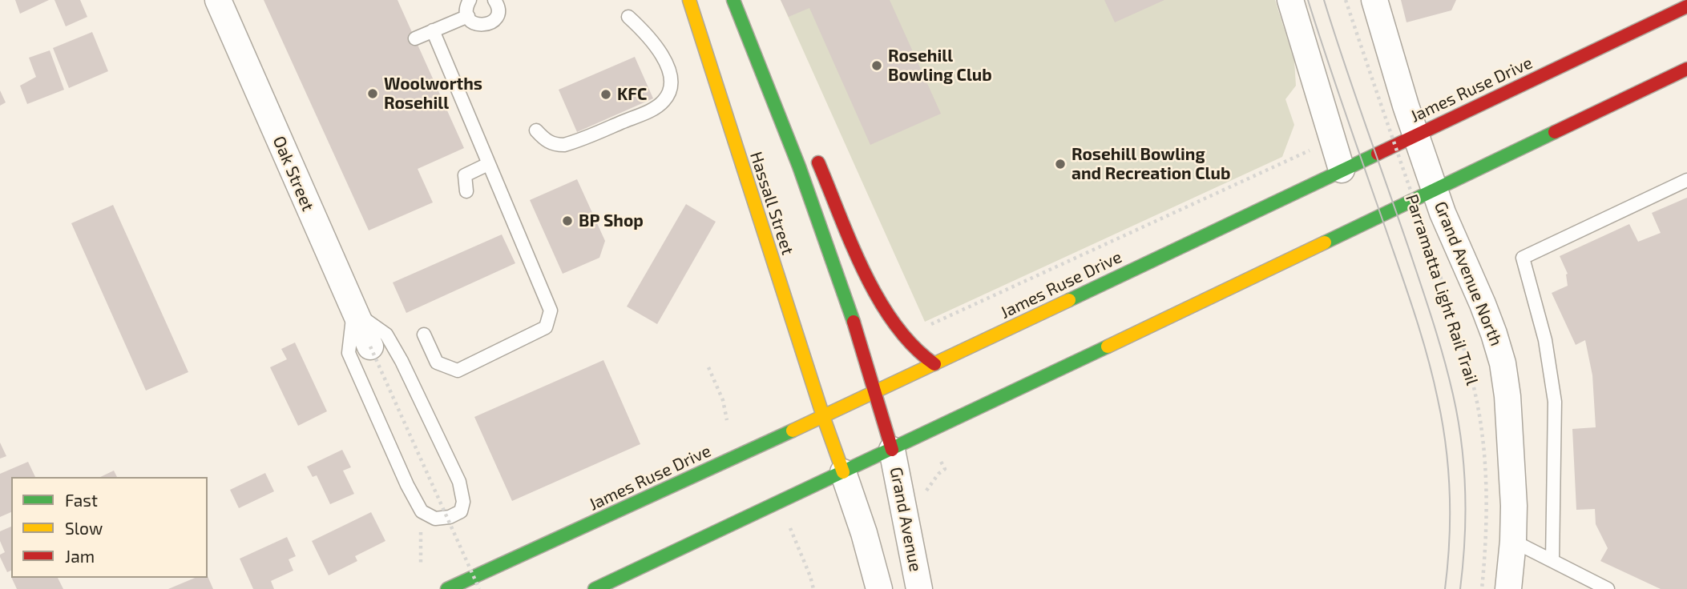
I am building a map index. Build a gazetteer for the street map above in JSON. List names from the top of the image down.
{
  "streets": {
    "main road": ["James Ruse Drive", "Hassall Street"],
    "street": ["Oak Street", "Grand Avenue North", "Grand Avenue"],
    "path": ["Parramatta Light Rail Trail"]
  },
  "crossings": [
    ["James Ruse Drive", "Hassall Street"],
    ["James Ruse Drive", "Grand Avenue North"]
  ],
  "places": [
    "Rosehill Bowling Club",
    "Woolworths Rosehill",
    "KFC",
    "Rosehill Bowling and Recreation Club",
    "BP Shop"
  ],
  "legend": ["Fast", "Slow", "Jam"]
}
